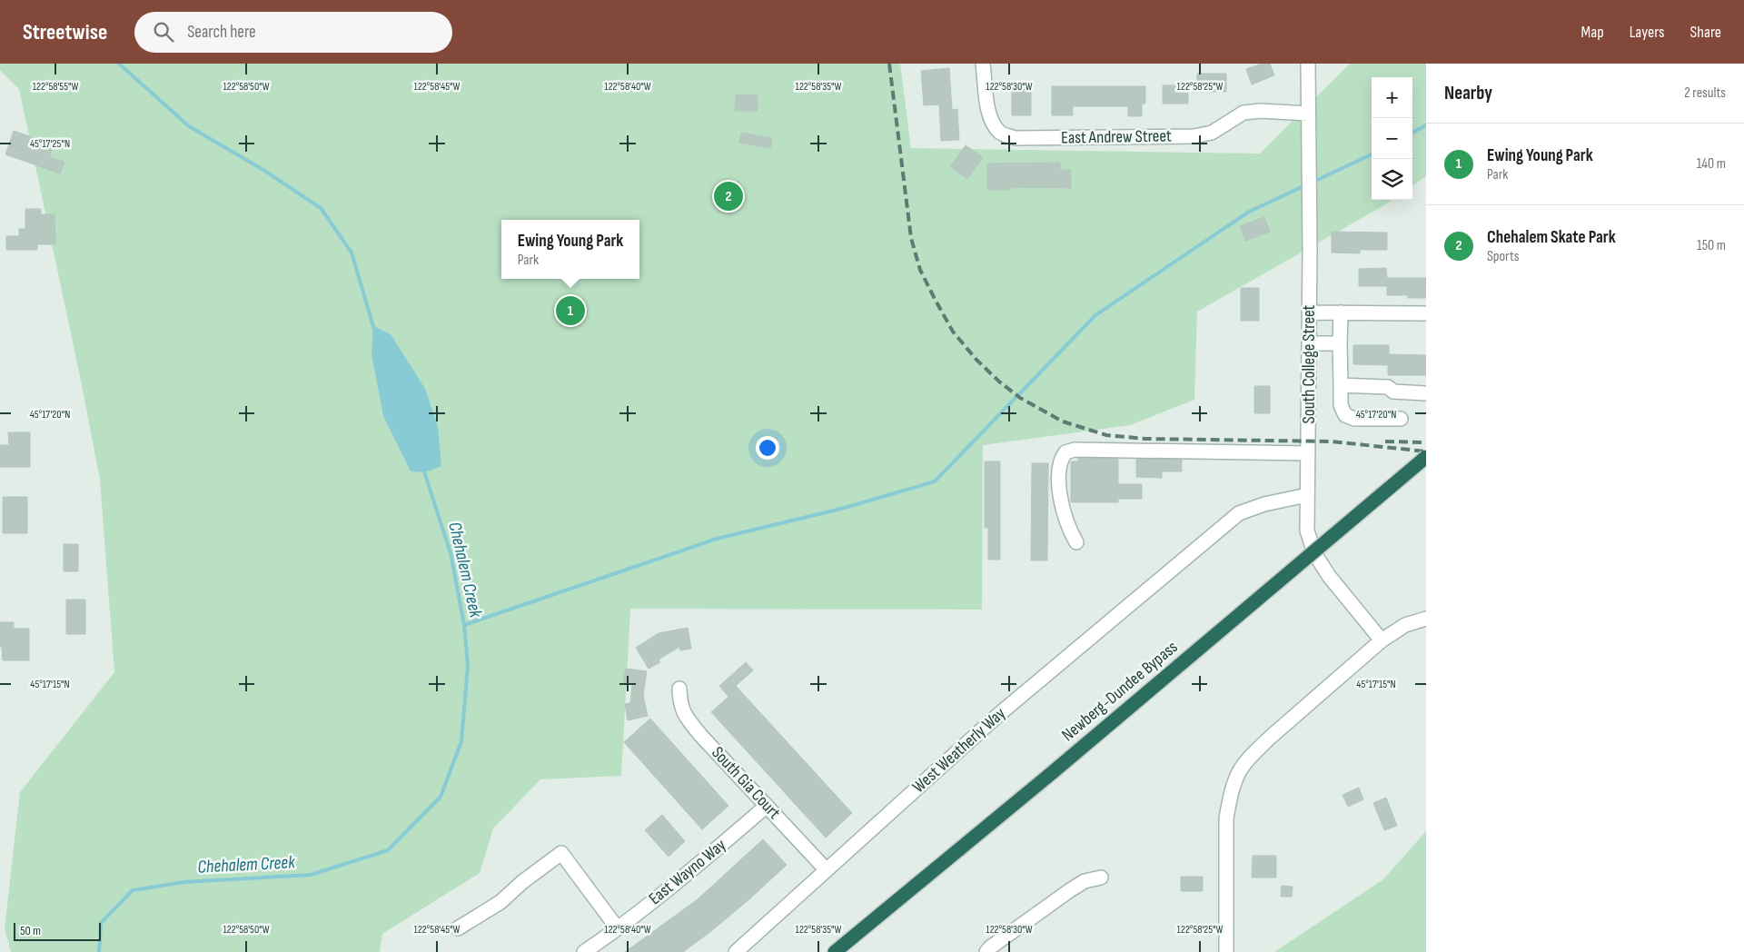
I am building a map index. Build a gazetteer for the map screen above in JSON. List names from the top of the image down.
{
  "streets": {
    "highway": ["Newberg-Dundee Bypass"],
    "street": [
      "East Andrew Street",
      "South College Street",
      "West Weatherly Way",
      "South Gia Court",
      "East Wayno Way"
    ]
  },
  "crossings": [
    ["East Andrew Street", "South College Street"],
    ["South College Street", "West Weatherly Way"],
    ["West Weatherly Way", "South Gia Court"],
    ["South Gia Court", "East Wayno Way"]
  ],
  "water": ["Chehalem Creek"],
  "scale_bar": "50 m",
  "page": {
    "header": "Streetwise",
    "search": "Search here",
    "nav": ["Map", "Layers", "Share"],
    "heading": ["Nearby", "2 results"],
    "map_buttons": ["+", "−"],
    "list": [
      {
        "mark": "1",
        "name": "Ewing Young Park",
        "note": "Park",
        "value": "140 m"
      },
      {
        "mark": "2",
        "name": "Chehalem Skate Park",
        "note": "Sports",
        "value": "150 m"
      }
    ],
    "pins": ["2", "1"],
    "popup": ["Ewing Young Park", "Park"],
    "scale": "50 m"
  },
  "coordinates": [
    "122°58'55\"W",
    "122°58'50\"W",
    "122°58'45\"W",
    "122°58'40\"W",
    "122°58'35\"W",
    "122°58'30\"W",
    "122°58'25\"W",
    "45°17'25\"N",
    "45°17'20\"N",
    "45°17'15\"N"
  ]
}
